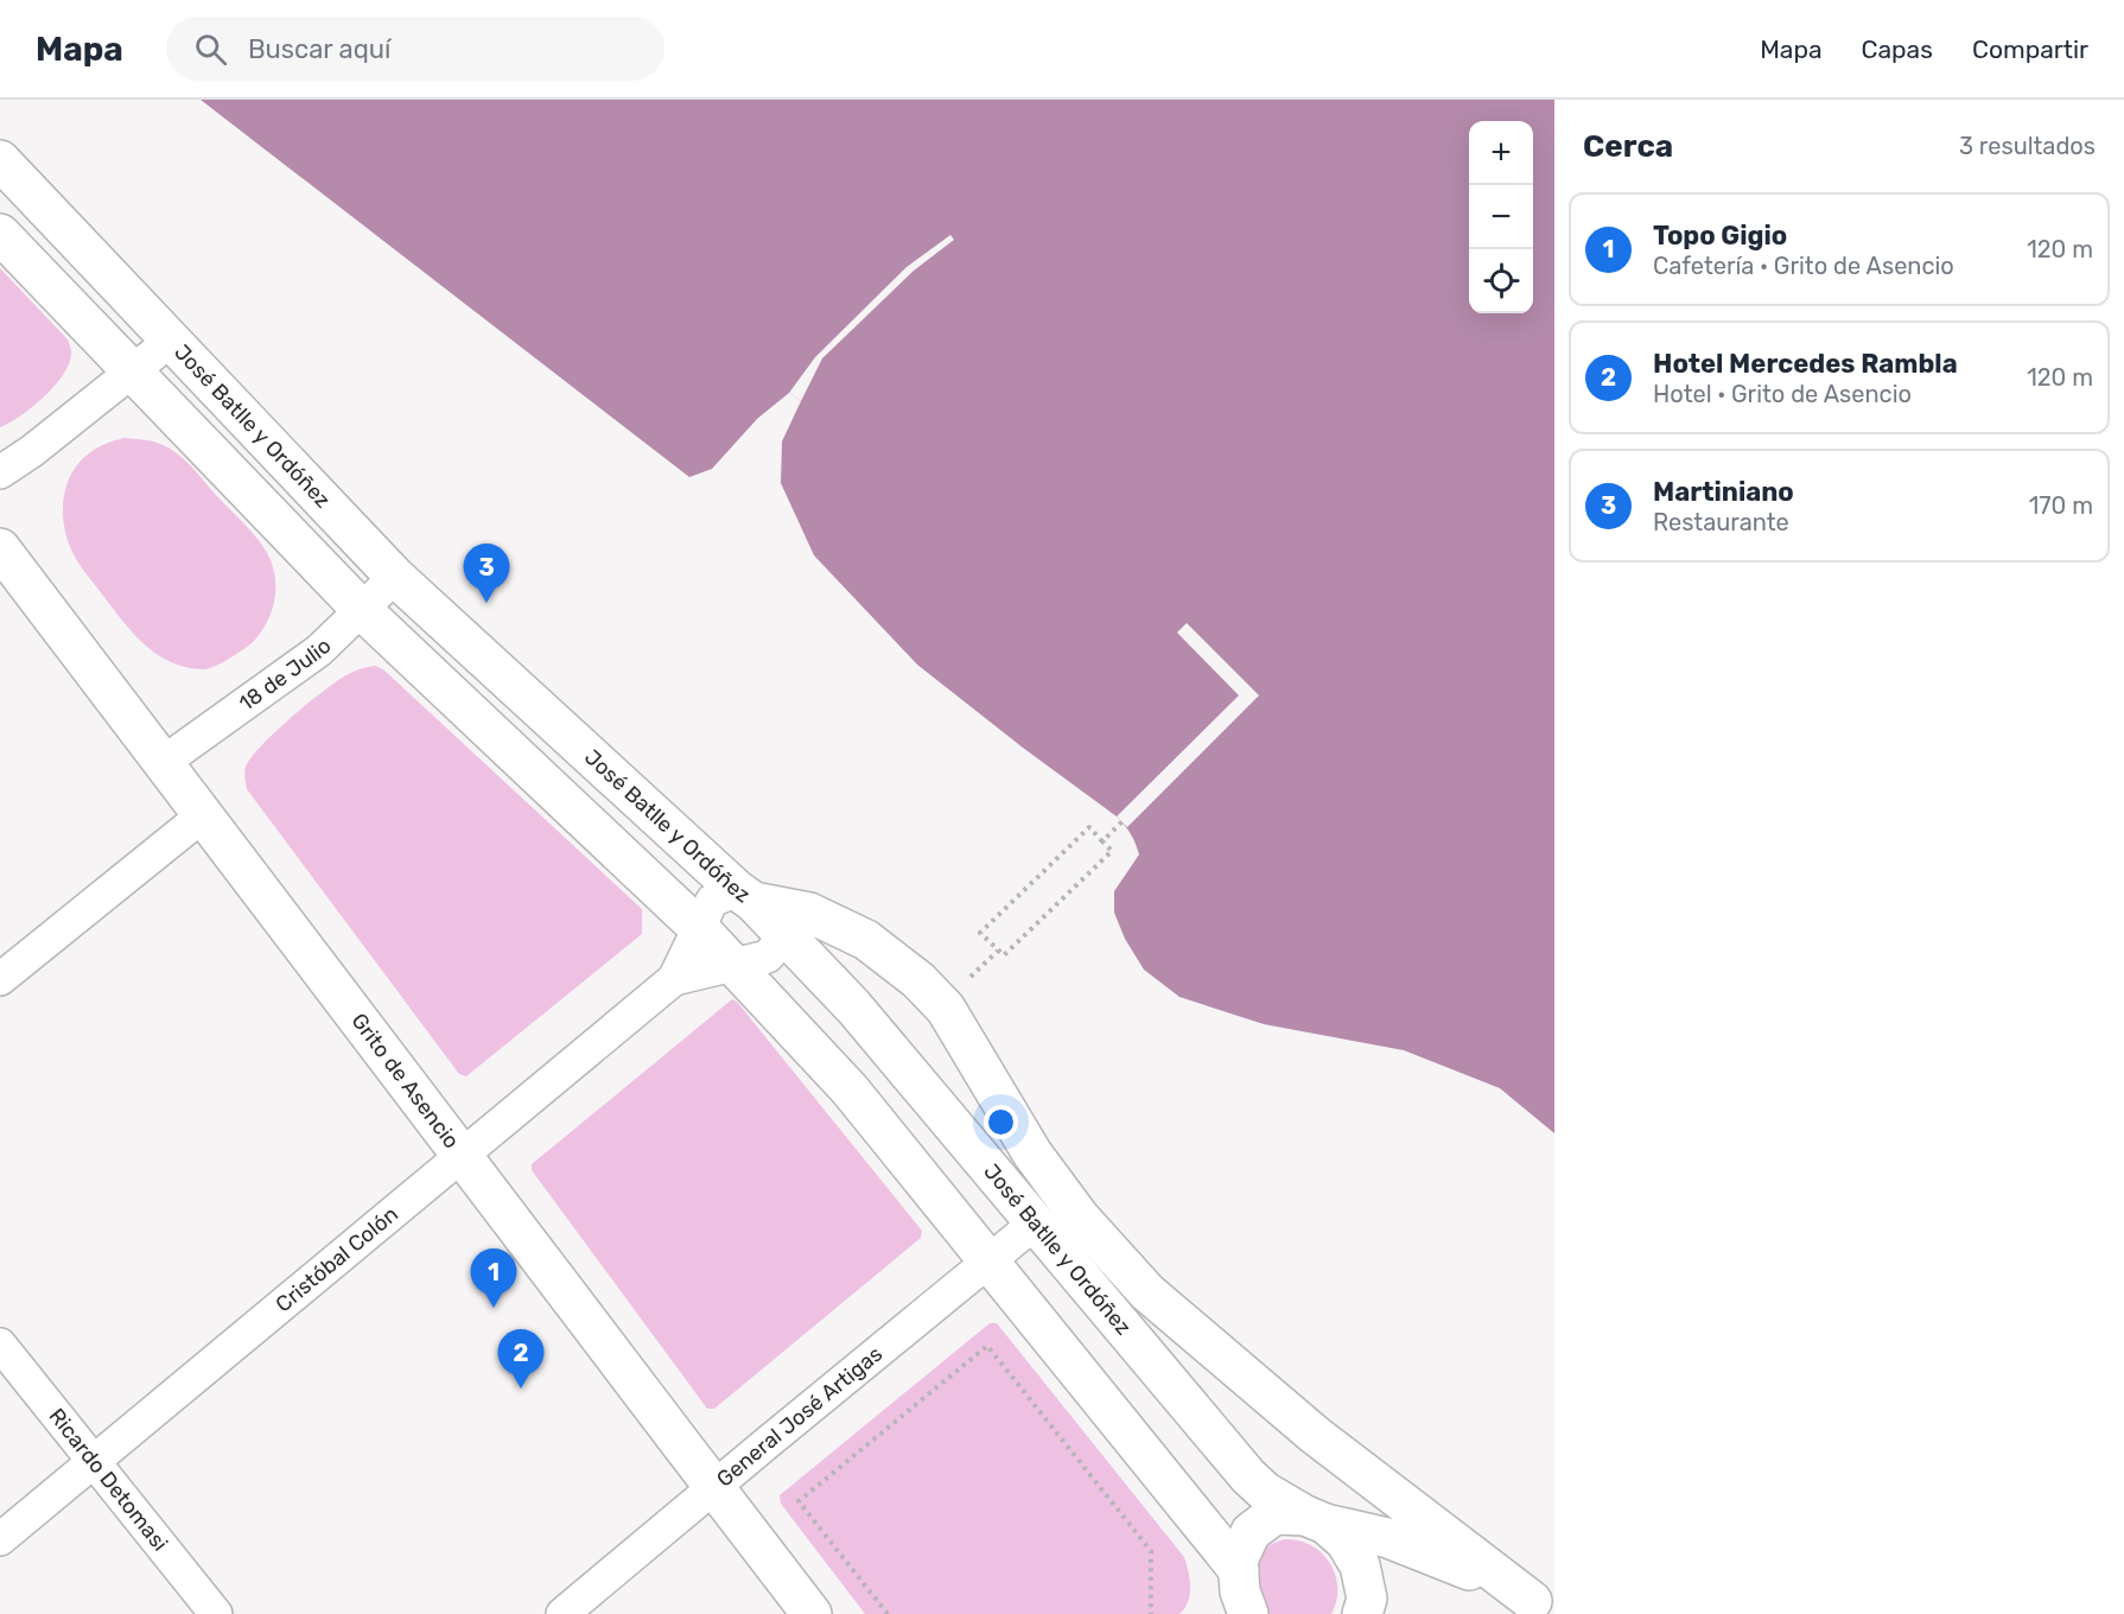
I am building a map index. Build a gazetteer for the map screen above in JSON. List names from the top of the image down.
{
  "streets": {
    "street": [
      "José Batlle y Ordóñez",
      "18 de Julio",
      "Grito de Asencio",
      "Cristóbal Colón",
      "General José Artigas",
      "Ricardo Detomasi"
    ]
  },
  "crossings": [
    ["José Batlle y Ordóñez", "18 de Julio"],
    ["José Batlle y Ordóñez", "General José Artigas"],
    ["18 de Julio", "Grito de Asencio"],
    ["Grito de Asencio", "Cristóbal Colón"],
    ["Grito de Asencio", "General José Artigas"],
    ["Cristóbal Colón", "Ricardo Detomasi"]
  ],
  "page": {
    "header": "Mapa",
    "search": "Buscar aquí",
    "nav": ["Mapa", "Capas", "Compartir"],
    "heading": ["Cerca", "3 resultados"],
    "map_buttons": ["+", "−"],
    "list": [
      {
        "mark": "1",
        "name": "Topo Gigio",
        "note": "Cafetería · Grito de Asencio",
        "value": "120 m"
      },
      {
        "mark": "2",
        "name": "Hotel Mercedes Rambla",
        "note": "Hotel · Grito de Asencio",
        "value": "120 m"
      },
      {
        "mark": "3",
        "name": "Martiniano",
        "note": "Restaurante",
        "value": "170 m"
      }
    ],
    "pins": ["3", "1", "2"]
  }
}
